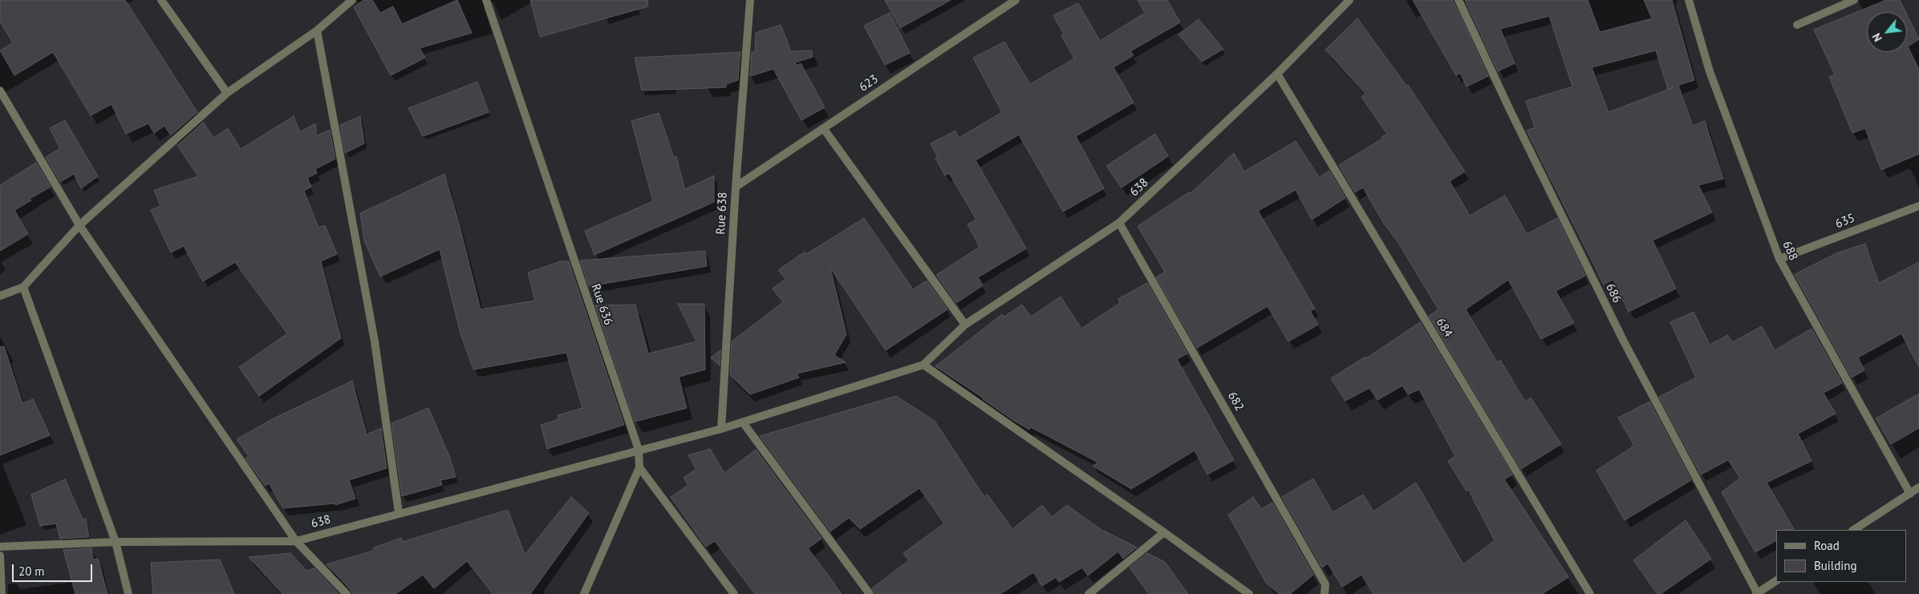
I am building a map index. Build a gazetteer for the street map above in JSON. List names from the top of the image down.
{
  "streets": {
    "street": [
      "623",
      "638",
      "Rue 638",
      "635",
      "688",
      "686",
      "Rue 636",
      "684",
      "682"
    ]
  },
  "crossings": [
    ["623", "Rue 638"],
    ["638", "Rue 638"],
    ["638", "Rue 636"],
    ["638", "684"],
    ["638", "682"],
    ["635", "688"]
  ],
  "legend": ["Road", "Building"],
  "scale_bar": "20 m",
  "north": "bottom left"
}
